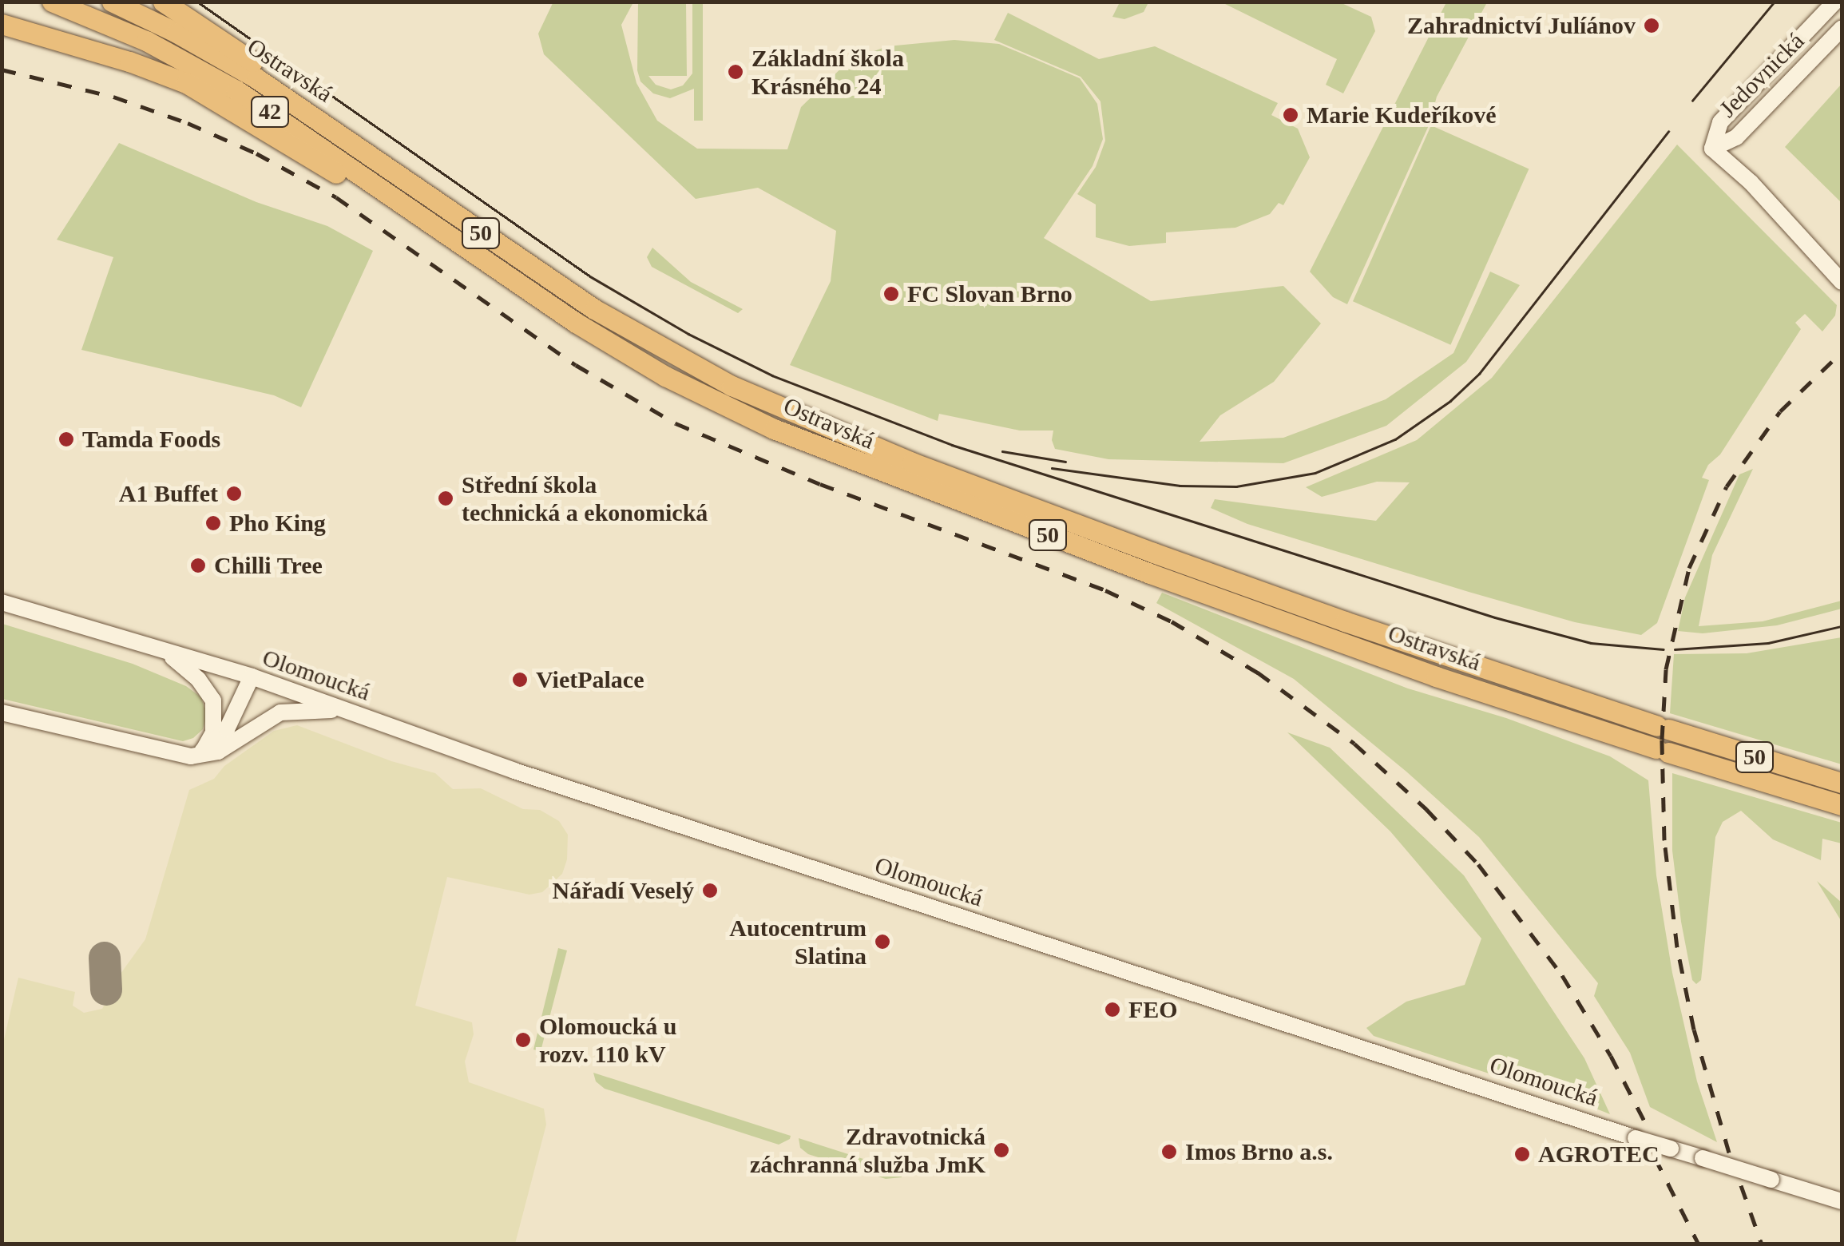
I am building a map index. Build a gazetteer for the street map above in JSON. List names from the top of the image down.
{
  "streets": {
    "highway": ["Ostravská", "42", "50"],
    "main road": ["Jedovnická", "Olomoucká"]
  },
  "crossings": [
    ["Ostravská", "42"]
  ],
  "places": [
    "Zahradnictví Julíánov",
    "Základní škola Krásného 24",
    "Marie Kudeříkové",
    "FC Slovan Brno",
    "Tamda Foods",
    "A1 Buffet",
    "Střední škola technická a ekonomická",
    "Pho King",
    "Chilli Tree",
    "VietPalace",
    "Nářadí Veselý",
    "Autocentrum Slatina",
    "FEO",
    "Olomoucká u rozv. 110 kV",
    "Zdravotnická záchranná služba JmK",
    "Imos Brno a.s.",
    "AGROTEC"
  ]
}
